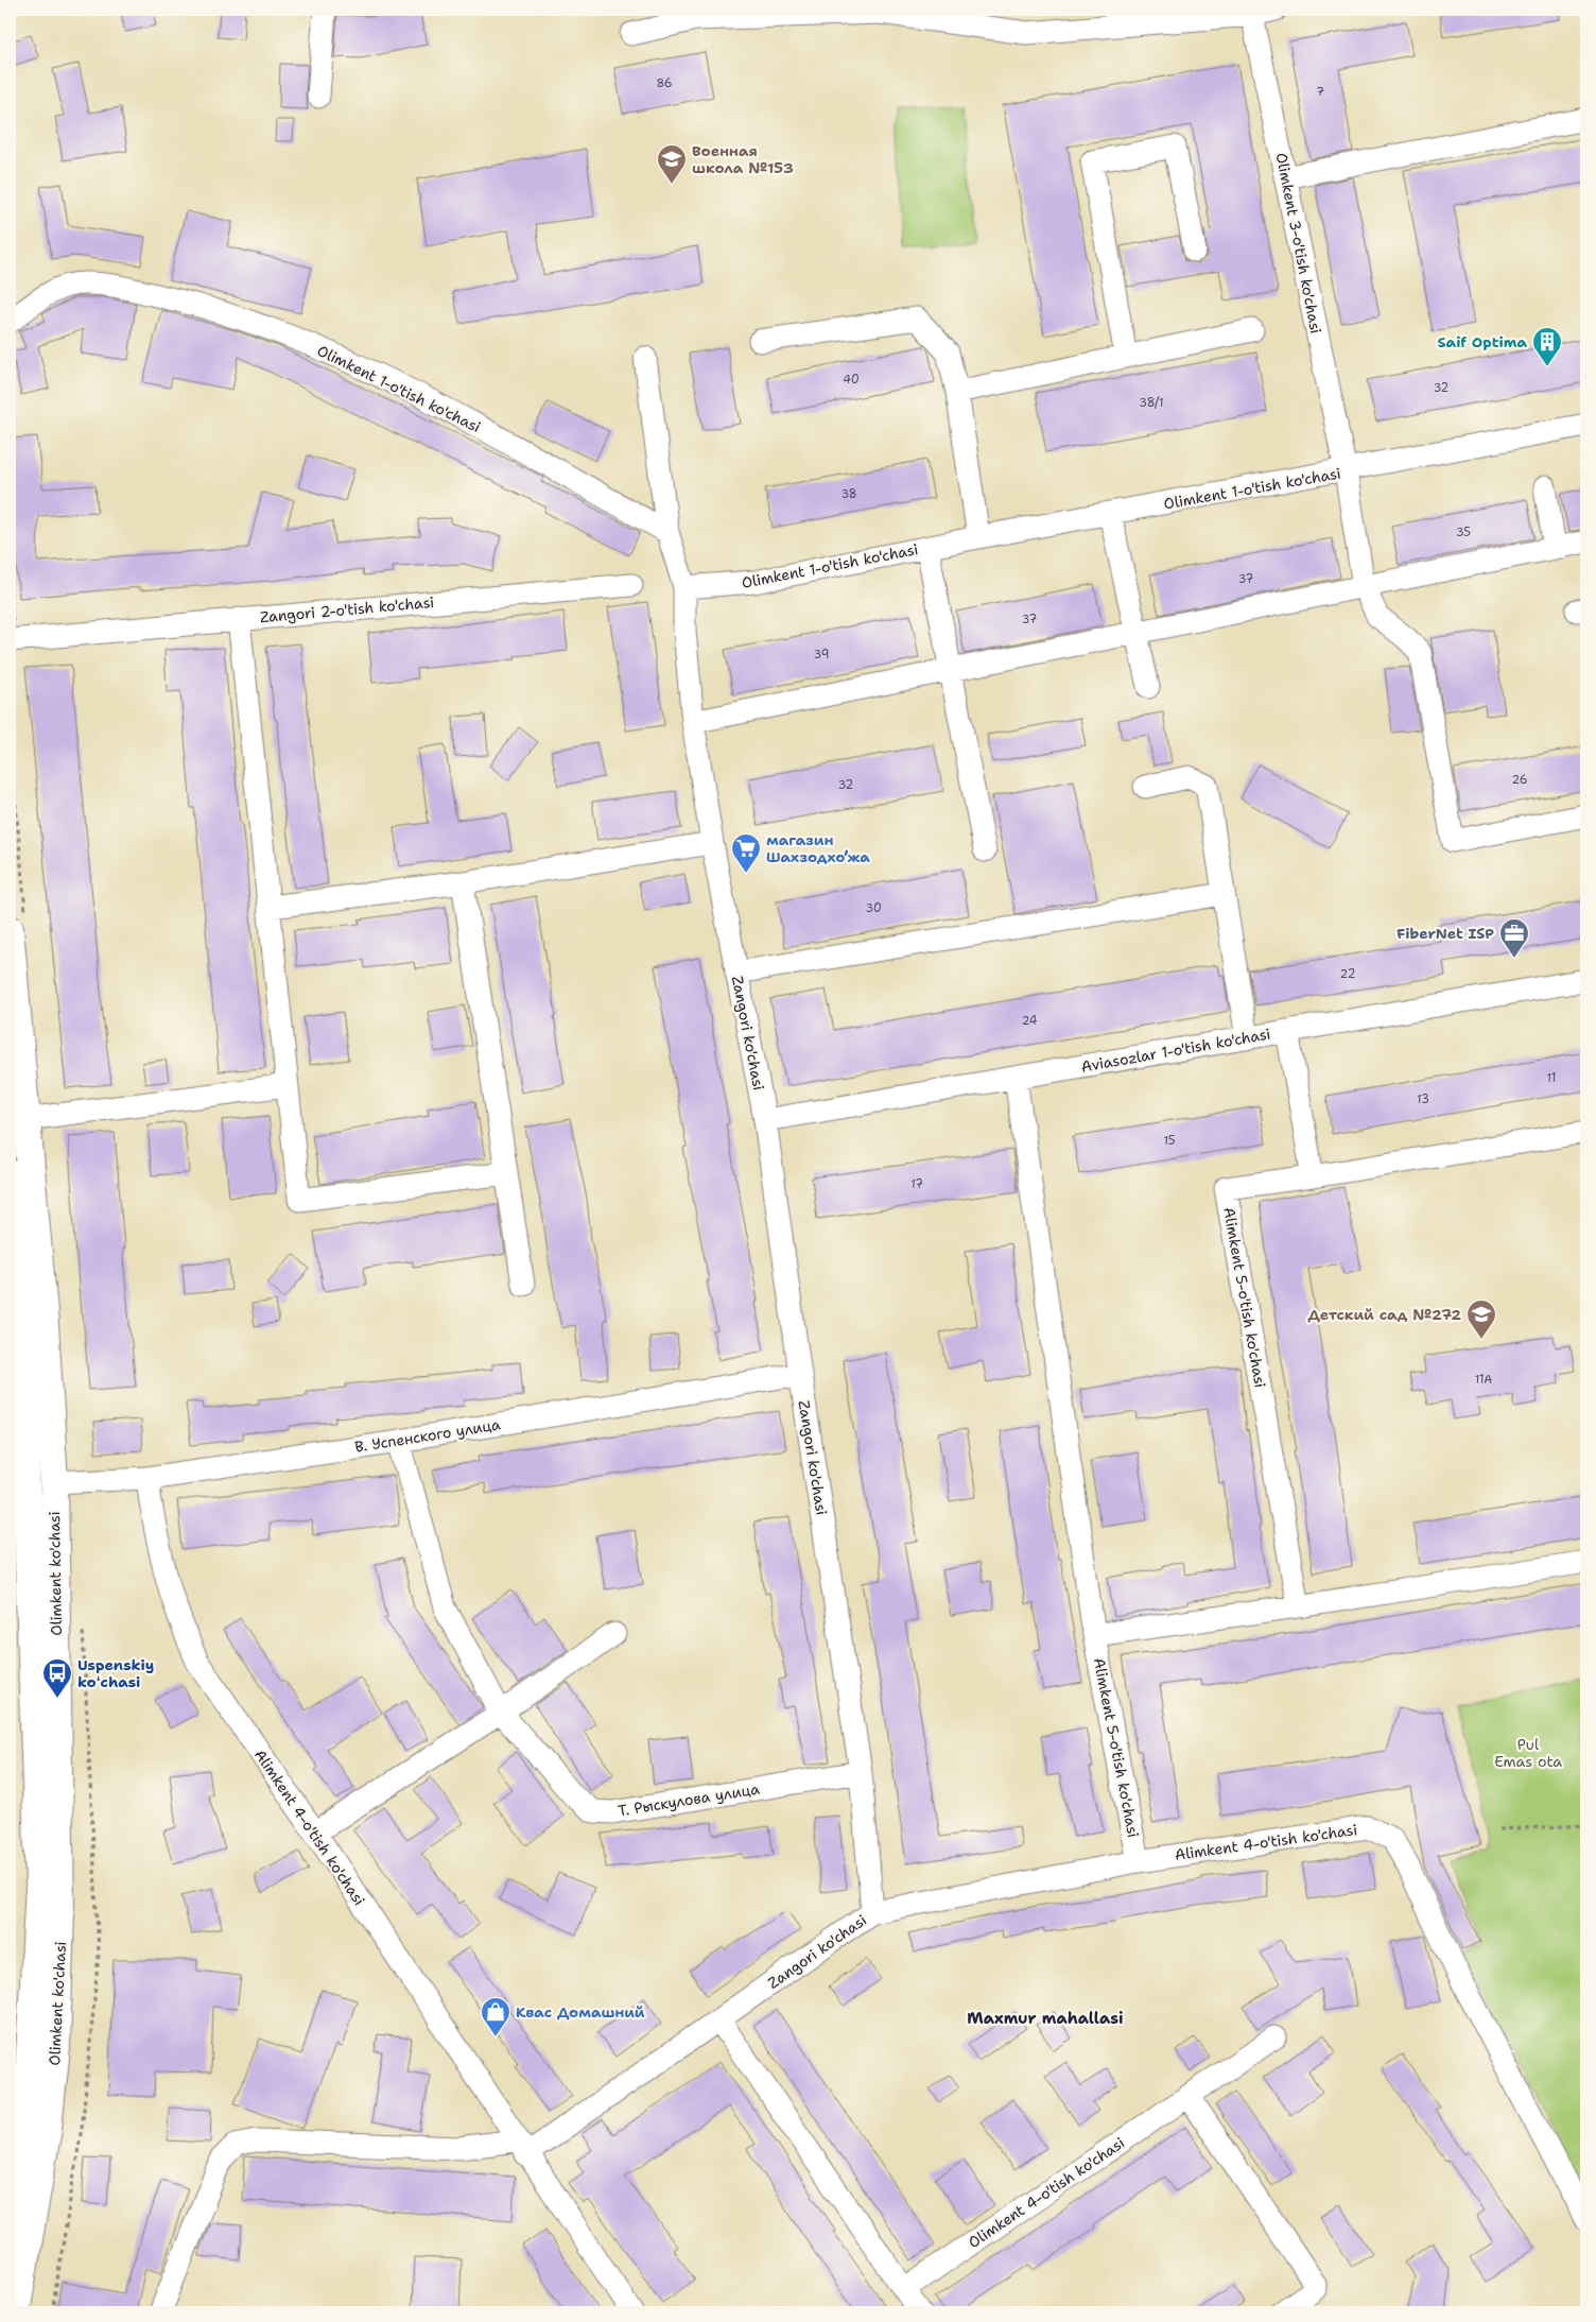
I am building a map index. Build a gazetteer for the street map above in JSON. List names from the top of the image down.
{
  "streets": {
    "main road": ["Olimkent ko'chasi"],
    "street": [
      "Olimkent 3-o'tish ko'chasi",
      "Olimkent 1-o'tish ko'chasi",
      "Zangori 2-o'tish ko'chasi",
      "Zangori ko'chasi",
      "Aviasozlar 1-o'tish ko'chasi",
      "Alimkent 5-o'tish ko'chasi",
      "В. Успенского улица",
      "Т. Рыскулова улица",
      "Alimkent 4-o'tish ko'chasi",
      "Olimkent 4-o'tish ko'chasi"
    ]
  },
  "crossings": [
    ["Olimkent 3-o'tish ko'chasi", "Olimkent 1-o'tish ko'chasi"],
    ["Olimkent 1-o'tish ko'chasi", "Zangori ko'chasi"],
    ["Zangori ko'chasi", "Aviasozlar 1-o'tish ko'chasi"],
    ["Zangori ko'chasi", "В. Успенского улица"],
    ["Zangori ko'chasi", "Т. Рыскулова улица"],
    ["Zangori ko'chasi", "Alimkent 4-o'tish ko'chasi"],
    ["Aviasozlar 1-o'tish ko'chasi", "Alimkent 5-o'tish ko'chasi"],
    ["Alimkent 5-o'tish ko'chasi", "Alimkent 4-o'tish ko'chasi"],
    ["В. Успенского улица", "Olimkent ko'chasi"],
    ["В. Успенского улица", "Т. Рыскулова улица"],
    ["В. Успенского улица", "Alimkent 4-o'tish ko'chasi"]
  ],
  "districts": ["Maxmur mahallasi"],
  "parks": ["Pul Emas ota"],
  "places": {
    "school or university": ["Военная школа №153", "Детский сад №272"],
    "building": ["Saif Optima"],
    "supermarket": ["магазин Шахзодхо’жа"],
    "office": ["FiberNet ISP"],
    "bus stop": ["Uspenskiy koʻchasi"],
    "shop": ["Квас Домашний"]
  },
  "house_numbers": [
    "86",
    "7",
    "40",
    "32",
    "38/1",
    "38",
    "35",
    "37",
    "37",
    "39",
    "26",
    "32",
    "30",
    "22",
    "24",
    "11",
    "13",
    "15",
    "17",
    "11A"
  ]
}
